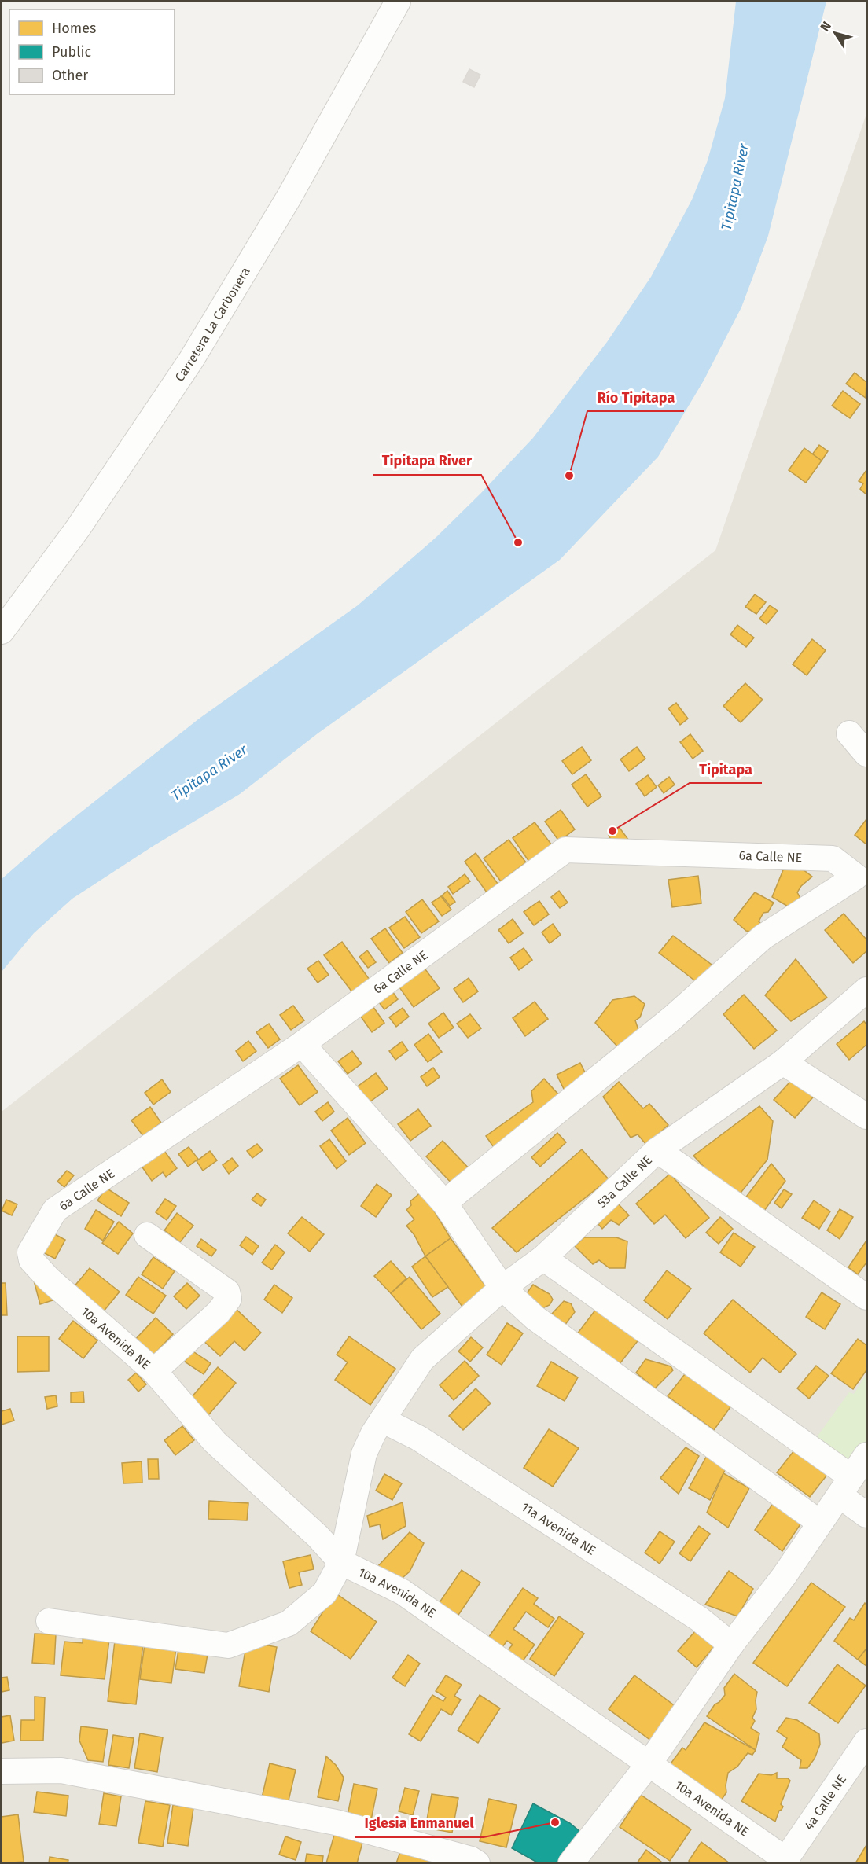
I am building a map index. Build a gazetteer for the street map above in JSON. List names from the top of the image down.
{
  "streets": {
    "street": [
      "Carretera La Carbonera",
      "6a Calle NE",
      "53a Calle NE",
      "10a Avenida NE",
      "11a Avenida NE",
      "4a Calle NE"
    ]
  },
  "crossings": [
    ["6a Calle NE", "10a Avenida NE"],
    ["53a Calle NE", "10a Avenida NE"],
    ["53a Calle NE", "11a Avenida NE"],
    ["10a Avenida NE", "4a Calle NE"]
  ],
  "water": ["Tipitapa River"],
  "places": [
    "Río Tipitapa",
    "Tipitapa River",
    "Tipitapa",
    "Iglesia Enmanuel"
  ],
  "legend": ["Homes", "Public", "Other"],
  "north": "top left"
}
